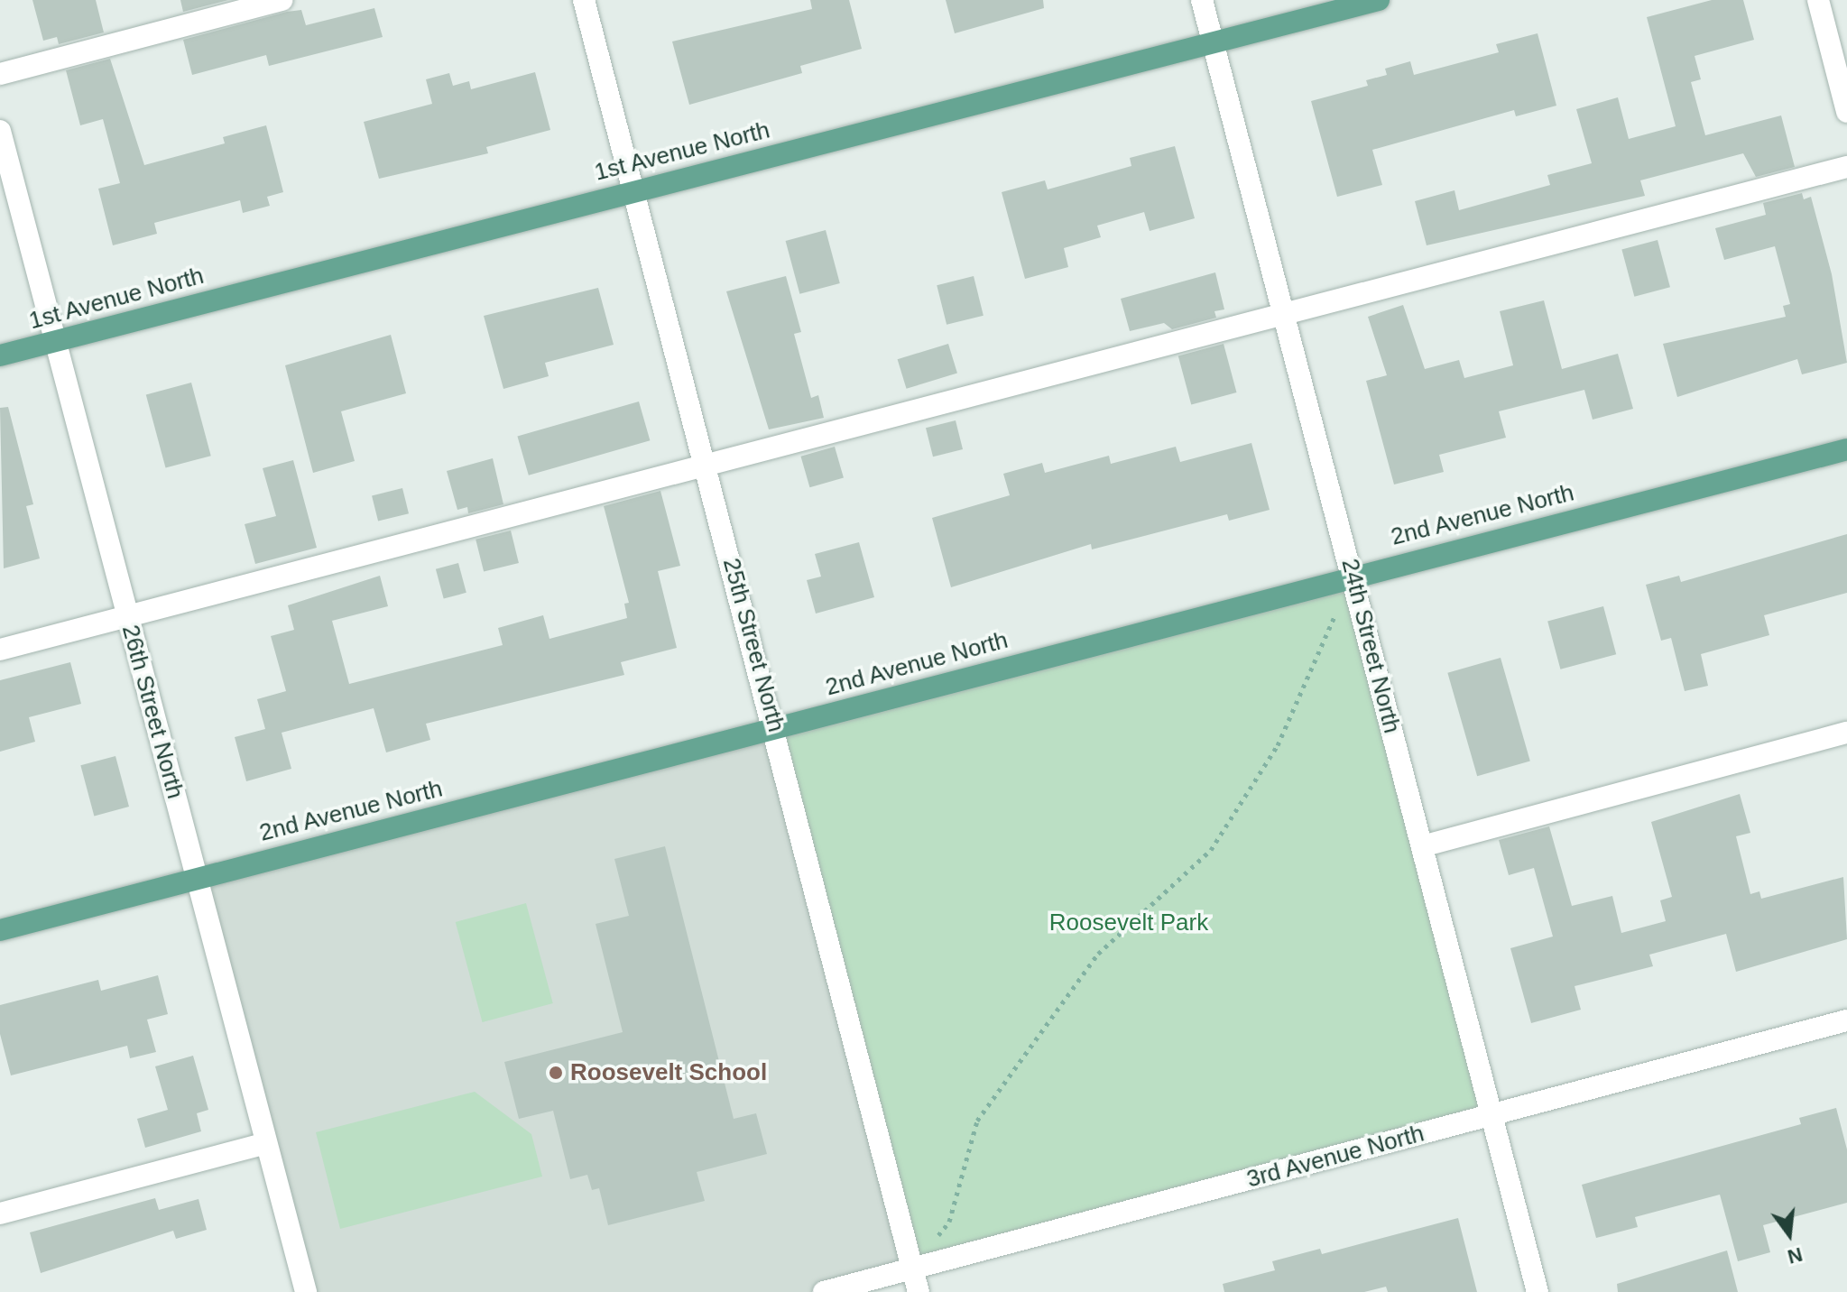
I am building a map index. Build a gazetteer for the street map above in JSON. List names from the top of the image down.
{
  "streets": {
    "main road": ["1st Avenue North", "2nd Avenue North"],
    "street": [
      "25th Street North",
      "24th Street North",
      "26th Street North",
      "3rd Avenue North"
    ]
  },
  "crossings": [
    ["1st Avenue North", "25th Street North"],
    ["1st Avenue North", "24th Street North"],
    ["1st Avenue North", "26th Street North"],
    ["2nd Avenue North", "25th Street North"],
    ["2nd Avenue North", "24th Street North"],
    ["2nd Avenue North", "26th Street North"],
    ["25th Street North", "3rd Avenue North"],
    ["24th Street North", "3rd Avenue North"]
  ],
  "parks": ["Roosevelt Park"],
  "places": ["Roosevelt School"],
  "north": "bottom"
}
